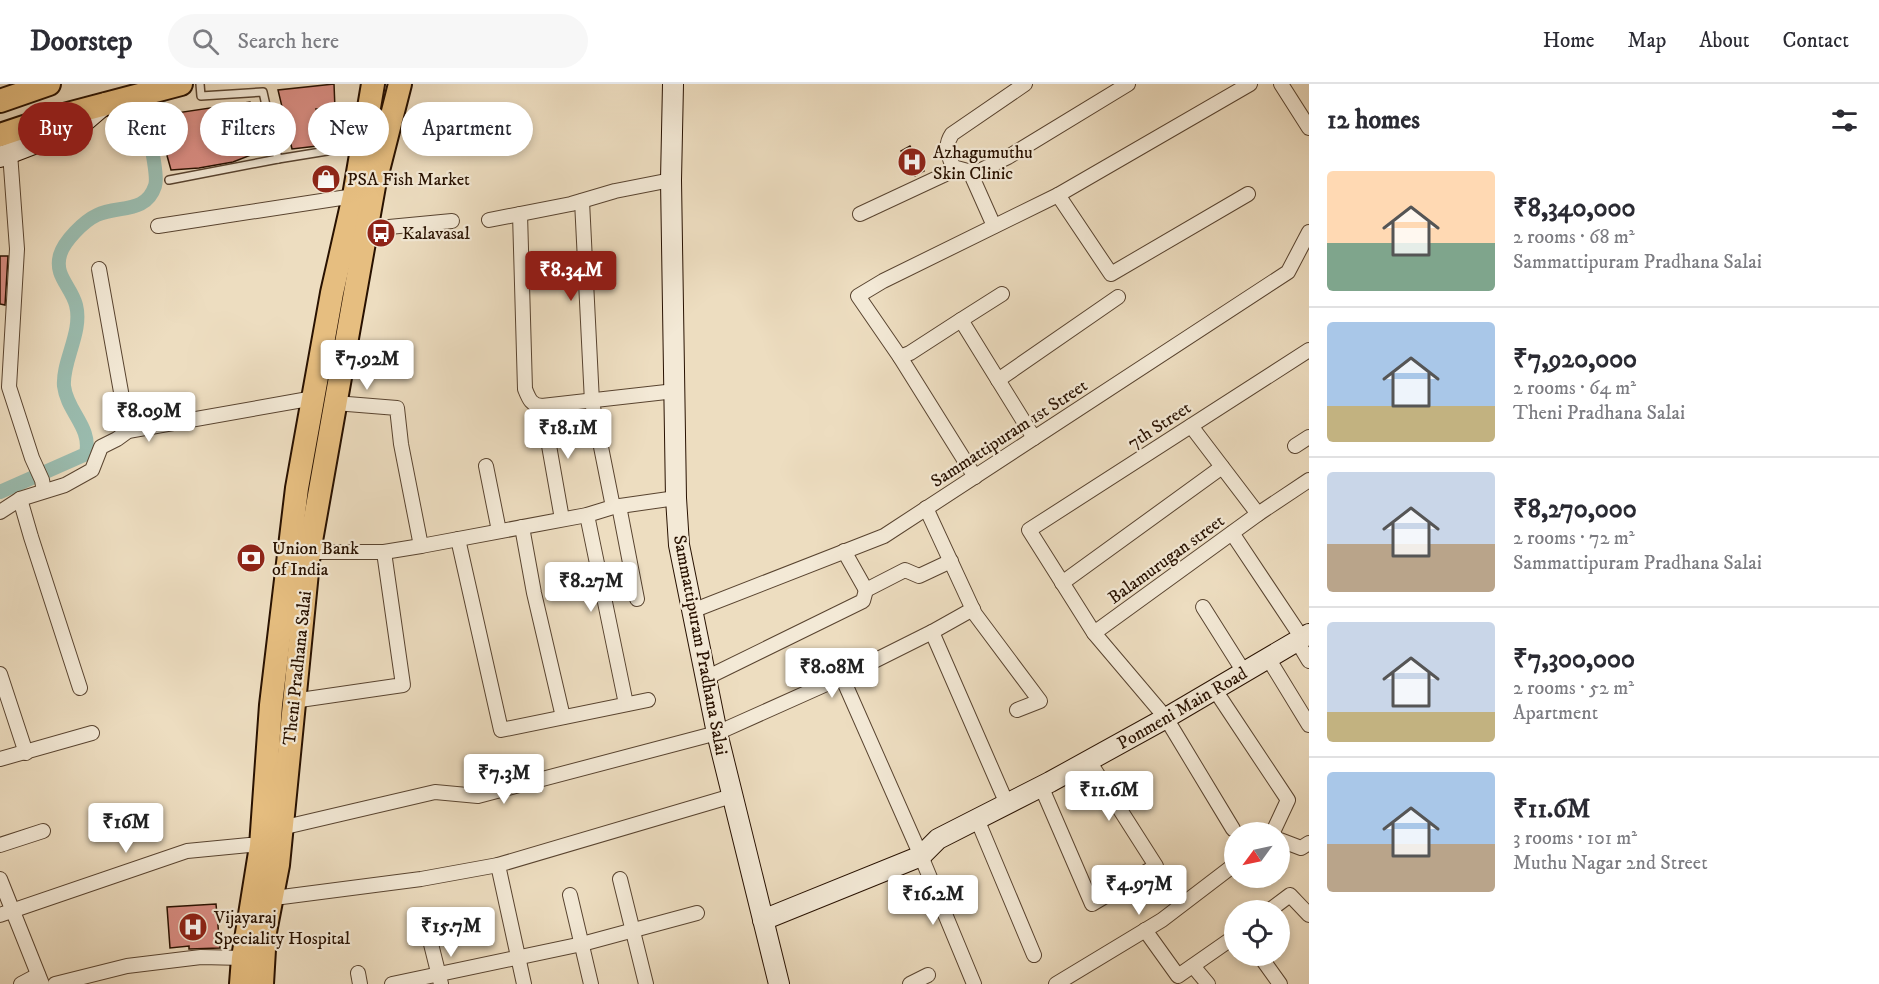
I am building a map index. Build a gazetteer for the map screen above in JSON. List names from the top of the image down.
{
  "streets": {
    "main road": ["Theni Pradhana Salai"],
    "street": [
      "7th Street",
      "Sammattipuram 1st Street",
      "Balamurugan street",
      "Sammattipuram Pradhana Salai",
      "Ponmeni Main Road"
    ]
  },
  "crossings": [
    ["Sammattipuram 1st Street", "Sammattipuram Pradhana Salai"],
    ["Sammattipuram Pradhana Salai", "Ponmeni Main Road"]
  ],
  "places": {
    "hospital": ["Azhagumuthu Skin Clinic", "Vijayaraj Speciality Hospital"],
    "shop": ["PSA Fish Market"],
    "bus stop": ["Kalavasal"],
    "bank": ["Union Bank of India"]
  },
  "north": "bottom left",
  "page": {
    "header": "Doorstep",
    "search": "Search here",
    "nav": [
      "Home",
      "Map",
      "About",
      "Contact"
    ],
    "heading": "12 homes",
    "chip": [
      "Buy",
      "Rent",
      "Filters",
      "New",
      "Apartment"
    ],
    "list": [
      {
        "name": "₹8,340,000",
        "note": "2 rooms · 68 m² · Sammattipuram Pradhana Salai"
      },
      {
        "name": "₹7,920,000",
        "note": "2 rooms · 64 m² · Theni Pradhana Salai"
      },
      {
        "name": "₹8,270,000",
        "note": "2 rooms · 72 m² · Sammattipuram Pradhana Salai"
      },
      {
        "name": "₹7,300,000",
        "note": "2 rooms · 52 m² · Apartment"
      },
      {
        "name": "₹11.6M",
        "note": "3 rooms · 101 m² · Muthu Nagar 2nd Street"
      }
    ],
    "price": [
      "₹8.34M",
      "₹7.92M",
      "₹8.09M",
      "₹18.1M",
      "₹8.27M",
      "₹8.08M",
      "₹7.3M",
      "₹11.6M",
      "₹16M",
      "₹4.97M",
      "₹16.2M",
      "₹15.7M"
    ]
  }
}
